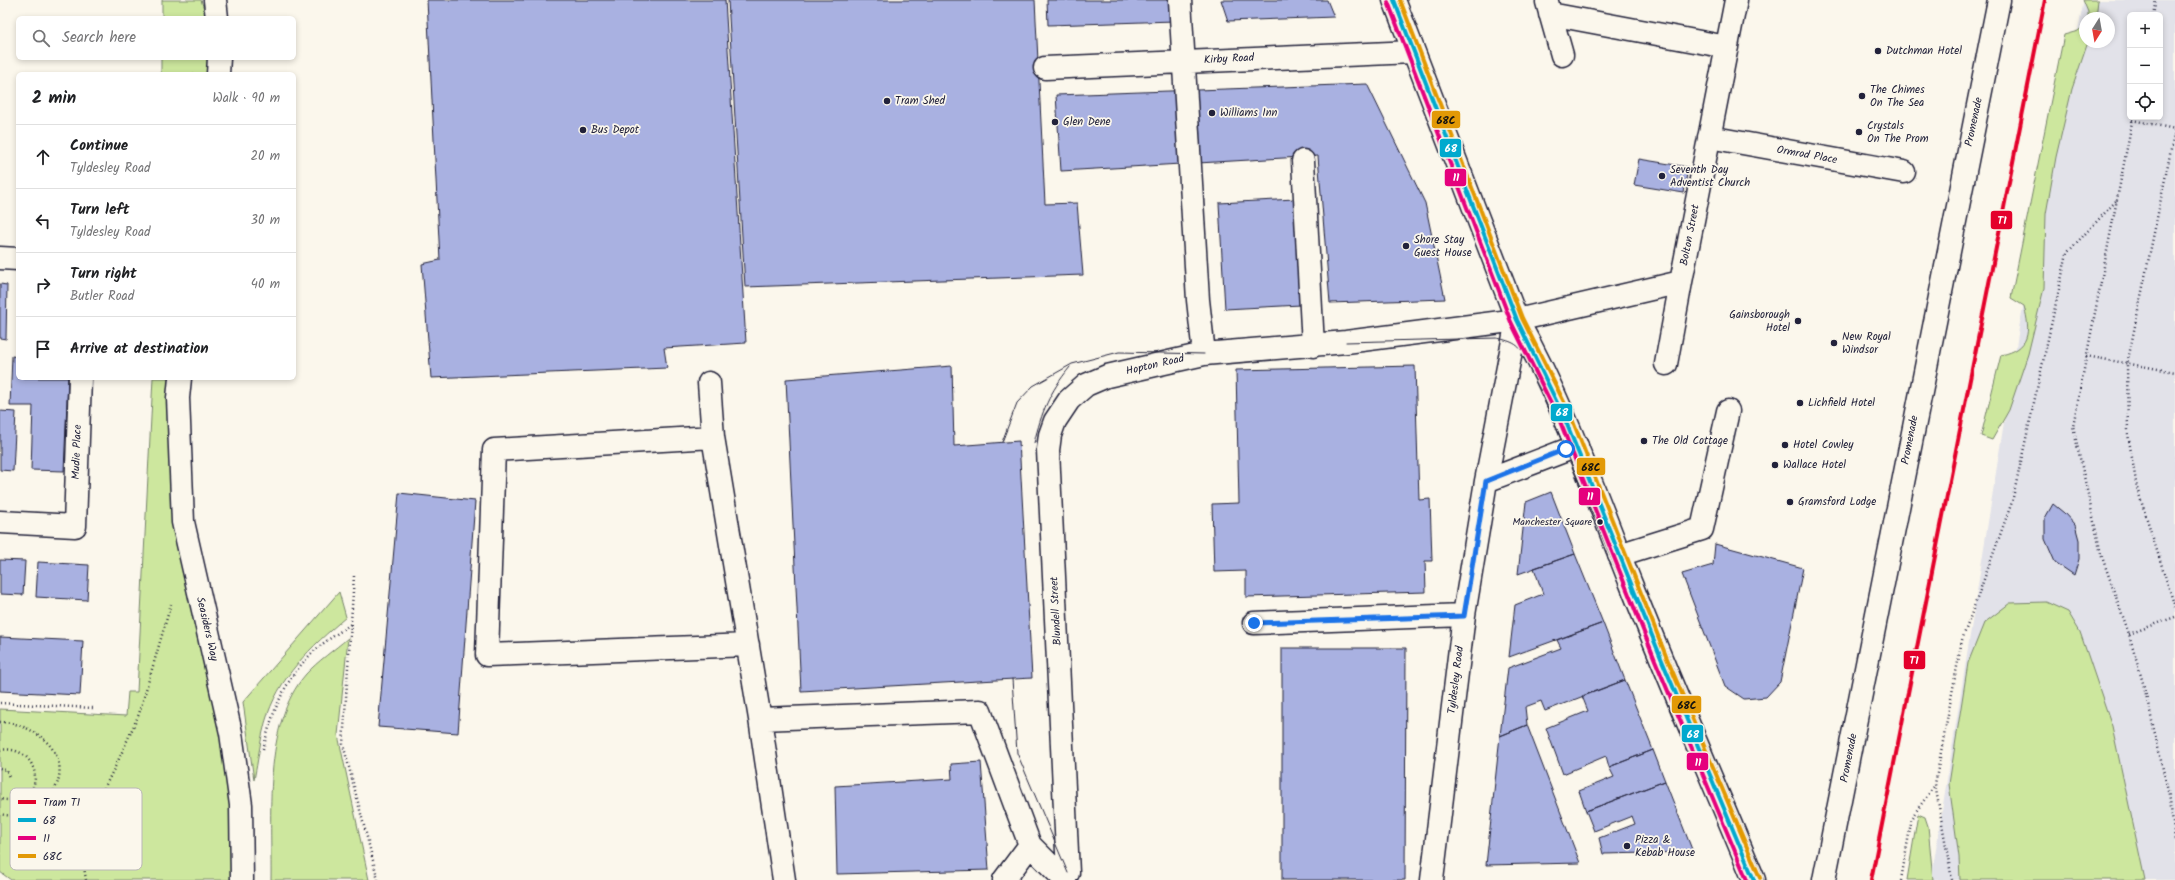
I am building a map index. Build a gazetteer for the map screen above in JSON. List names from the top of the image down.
{
  "streets": {
    "street": [
      "Kirby Road",
      "Promenade",
      "Ormrod Place",
      "Bolton Street",
      "Hopton Road",
      "Mudie Place",
      "Blundell Street",
      "Seasiders Way",
      "Tyldesley Road"
    ]
  },
  "crossings": [
    ["Ormrod Place", "Bolton Street"],
    ["Hopton Road", "Blundell Street"],
    ["Hopton Road", "Tyldesley Road"]
  ],
  "places": [
    "Dutchman Hotel",
    "The Chimes On The Sea",
    "Tram Shed",
    "Williams Inn",
    "Glen Dene",
    "Bus Depot",
    "Crystals On The Prom",
    "Seventh Day Adventist Church",
    "Shore Stay Guest House",
    "Gainsborough Hotel",
    "New Royal Windsor",
    "Lichfield Hotel",
    "The Old Cottage",
    "Hotel Cowley",
    "Wallace Hotel",
    "Gramsford Lodge",
    "Manchester Square",
    "Pizza & Kebab House"
  ],
  "lines": [
    "tram line T1",
    "transit line 68",
    "transit line 68C",
    "transit line 11"
  ],
  "legend": [
    "Tram T1",
    "68",
    "11",
    "68C"
  ],
  "north": "bottom",
  "page": {
    "map_buttons": ["+", "−"],
    "search": "Search here",
    "heading": ["2 min", "Walk · 90 m"],
    "list": [
      ["Continue", "Tyldesley Road", "20 m"],
      ["Turn left", "Tyldesley Road", "30 m"],
      ["Turn right", "Butler Road", "40 m"],
      "Arrive at destination"
    ]
  }
}
